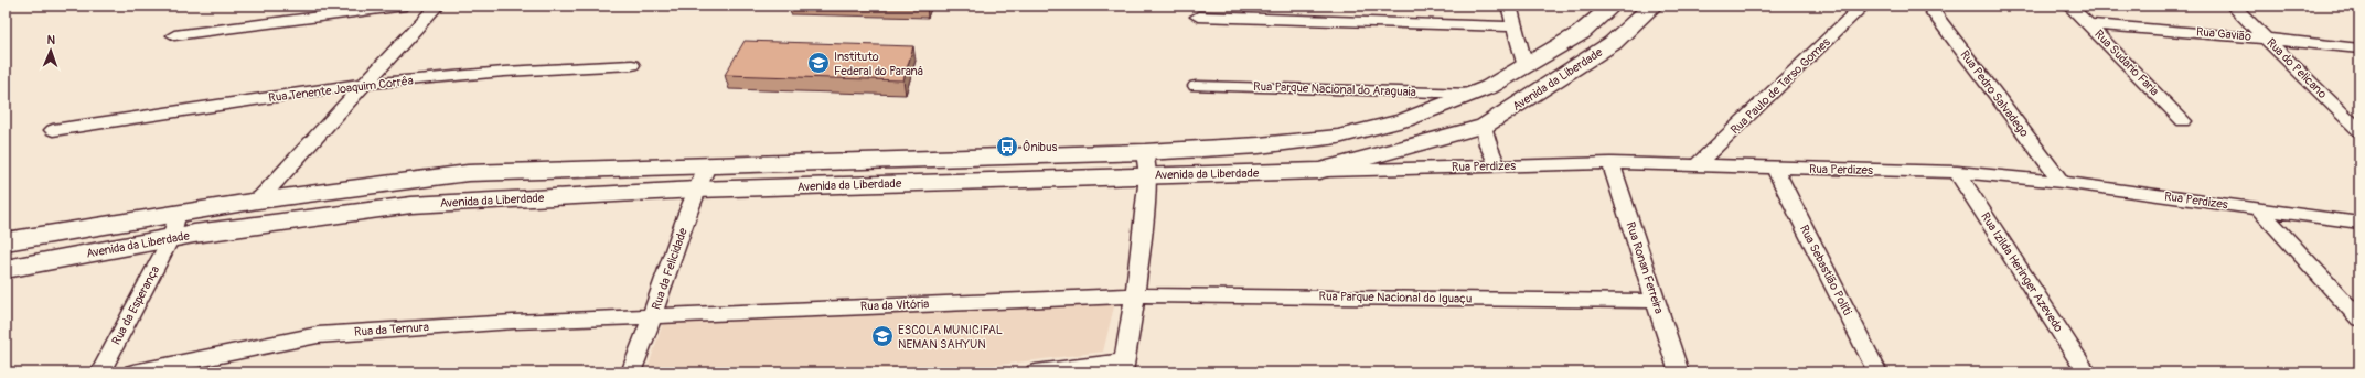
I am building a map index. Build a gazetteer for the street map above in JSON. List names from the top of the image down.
{
  "streets": {
    "street": [
      "Rua Gavião",
      "Rua Sudario Faria",
      "Rua do Pelicano",
      "Avenida da Liberdade",
      "Rua Paulo de Tarso Gomes",
      "Rua Tenente Joaquim Corrêa",
      "Rua Parque Nacional do Araguaia",
      "Rua Pedro Salvadego",
      "Rua Perdizes",
      "Rua Ronan Ferreira",
      "Rua da Felicidade",
      "Rua Sebastião Politi",
      "Rua Izilda Heringer Azevedo",
      "Rua Parque Nacional do Iguaçu",
      "Rua da Esperança",
      "Rua da Vitória",
      "Rua da Ternura"
    ]
  },
  "crossings": [
    ["Rua Gavião", "Rua Sudario Faria"],
    ["Rua Gavião", "Rua do Pelicano"],
    ["Avenida da Liberdade", "Rua Parque Nacional do Araguaia"],
    ["Avenida da Liberdade", "Rua Perdizes"],
    ["Avenida da Liberdade", "Rua da Felicidade"],
    ["Avenida da Liberdade", "Rua da Esperança"],
    ["Rua Paulo de Tarso Gomes", "Rua Perdizes"],
    ["Rua Pedro Salvadego", "Rua Perdizes"],
    ["Rua Perdizes", "Rua Ronan Ferreira"],
    ["Rua Perdizes", "Rua Sebastião Politi"],
    ["Rua Perdizes", "Rua Izilda Heringer Azevedo"],
    ["Rua Ronan Ferreira", "Rua Parque Nacional do Iguaçu"],
    ["Rua da Felicidade", "Rua da Vitória"],
    ["Rua da Felicidade", "Rua da Ternura"],
    ["Rua Parque Nacional do Iguaçu", "Rua da Vitória"],
    ["Rua da Vitória", "Rua da Ternura"]
  ],
  "places": {
    "school or university": ["Instituto Federal do Paraná", "ESCOLA MUNICIPAL NEMAN SAHYUN"],
    "bus stop": ["Ônibus"]
  },
  "north": "top"
}
